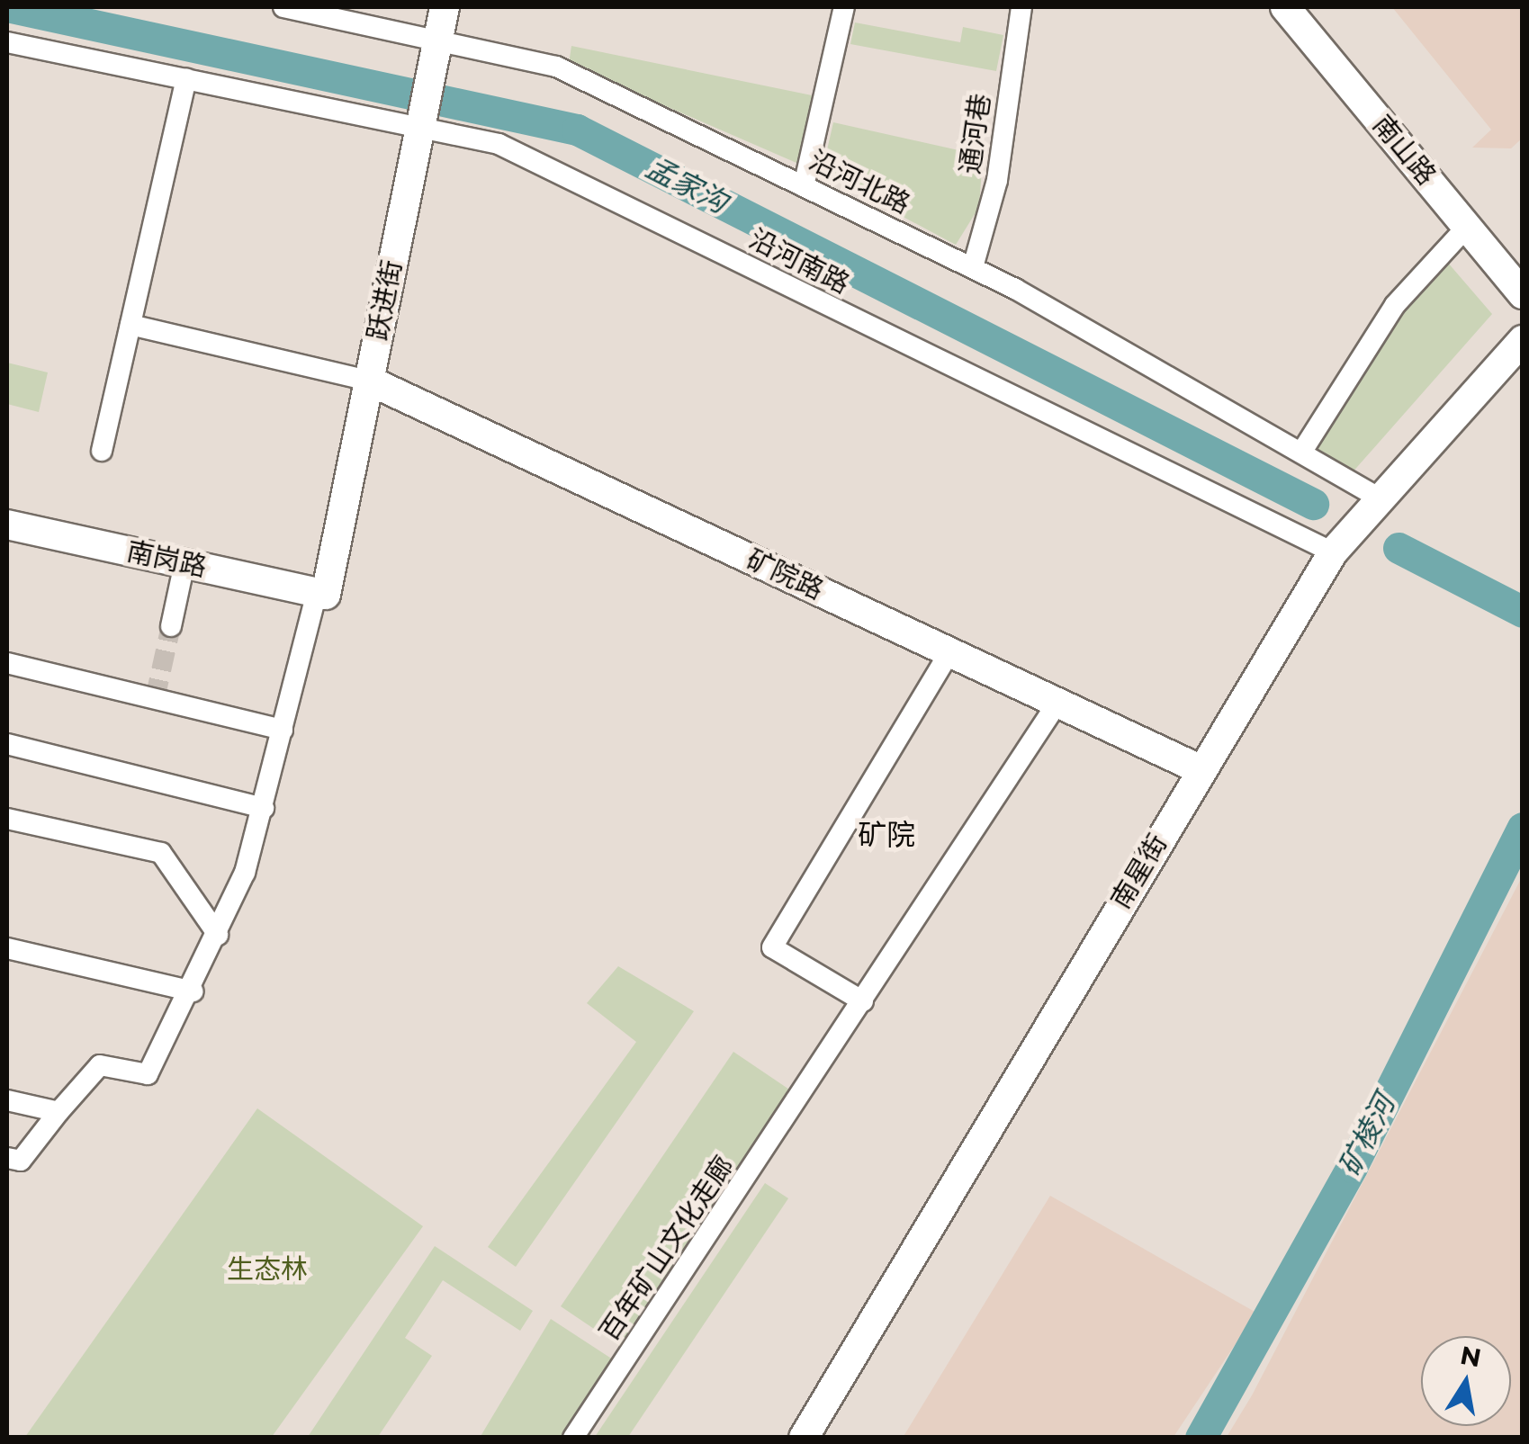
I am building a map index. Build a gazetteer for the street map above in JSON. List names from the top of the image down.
{
  "streets": {
    "street": [
      "通河巷",
      "南山路",
      "沿河北路",
      "沿河南路",
      "跃进街",
      "南岗路",
      "矿院路",
      "南星街",
      "百年矿山文化走廊"
    ]
  },
  "crossings": [
    ["通河巷", "沿河北路"],
    ["沿河北路", "跃进街"],
    ["沿河北路", "南星街"],
    ["沿河南路", "跃进街"],
    ["沿河南路", "南星街"],
    ["跃进街", "南岗路"],
    ["跃进街", "矿院路"],
    ["矿院路", "南星街"],
    ["矿院路", "百年矿山文化走廊"]
  ],
  "districts": ["矿院"],
  "water": ["孟家沟", "矿棱河"],
  "parks": ["生态林"],
  "north": "top"
}
